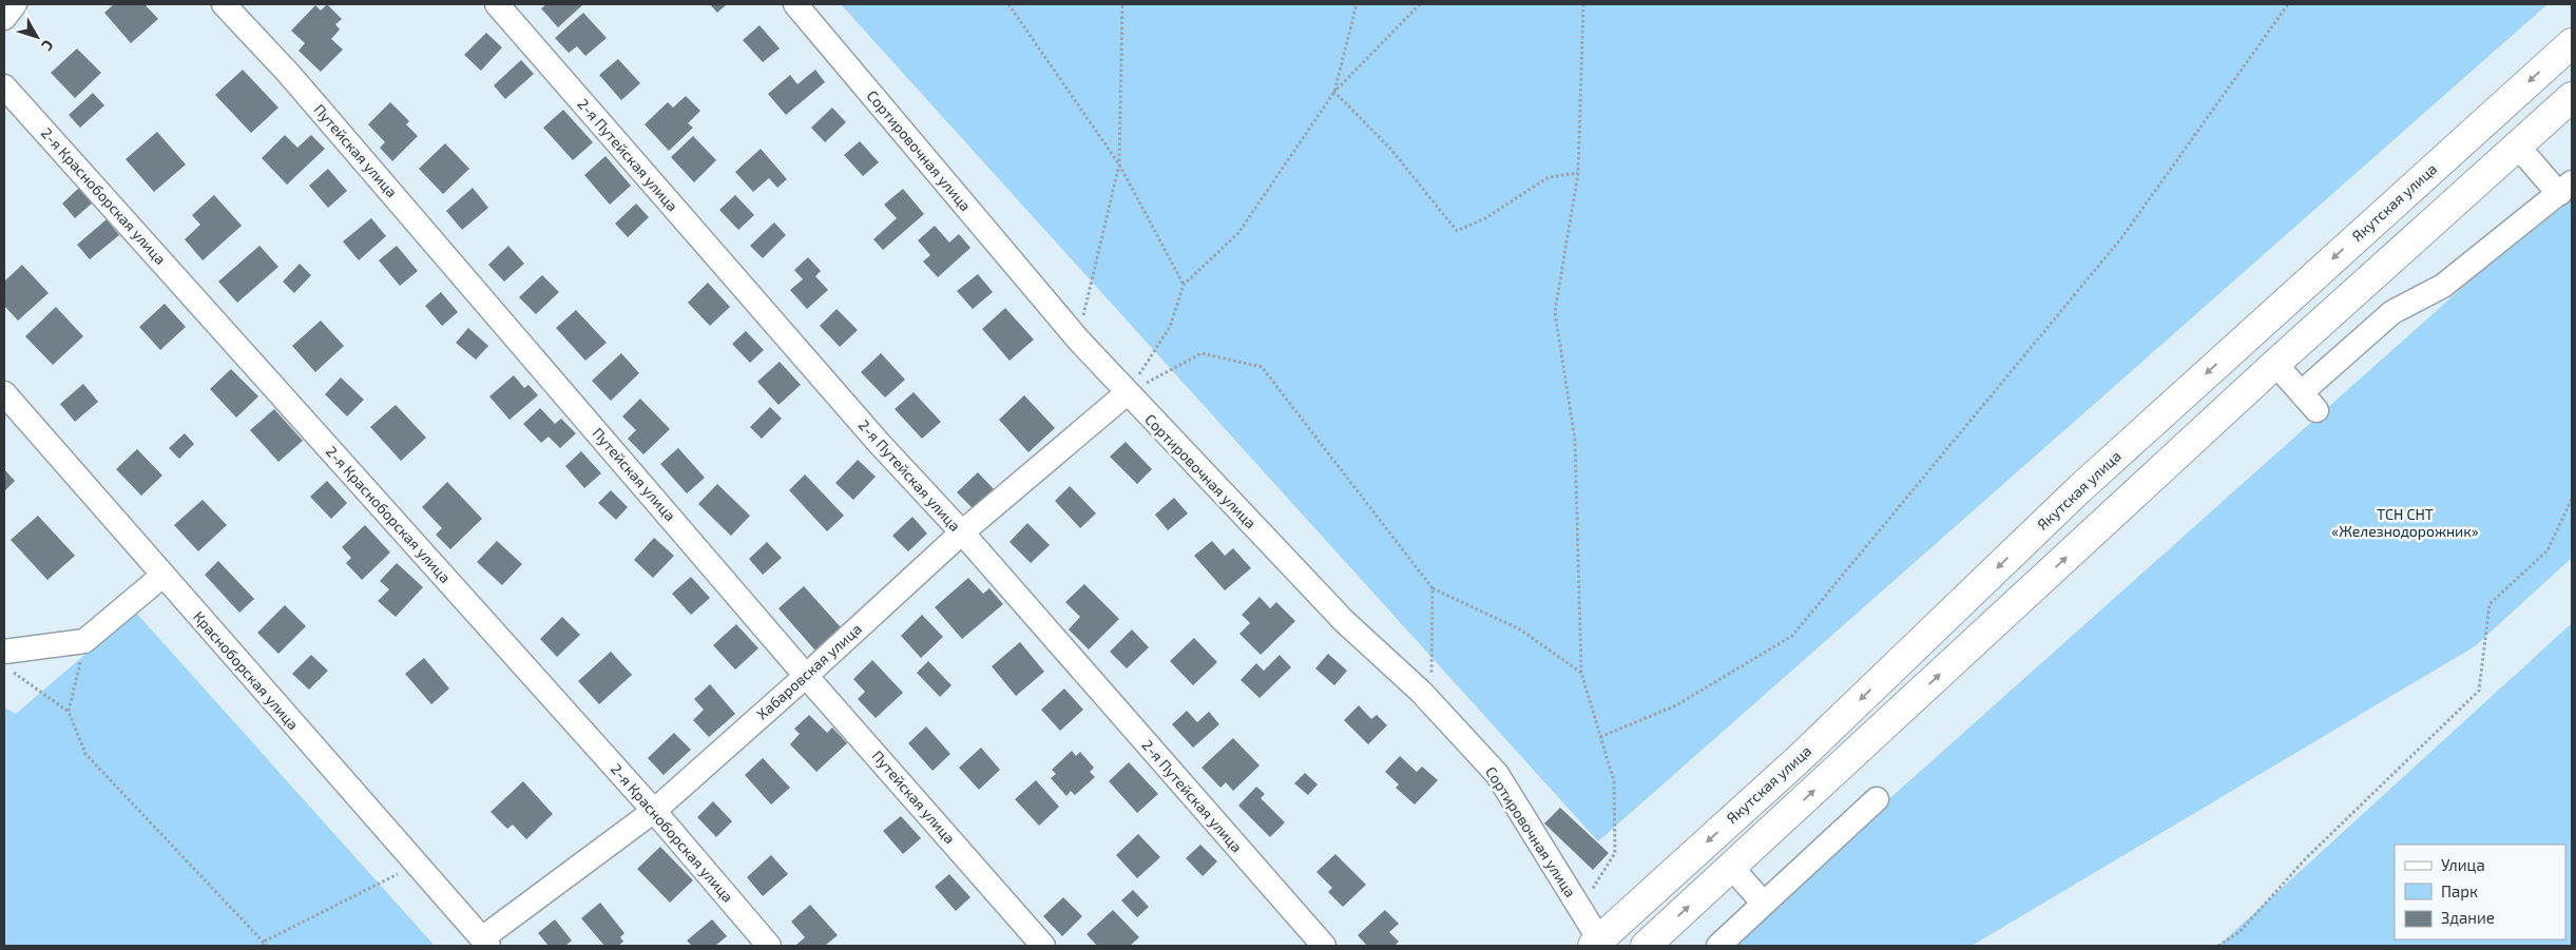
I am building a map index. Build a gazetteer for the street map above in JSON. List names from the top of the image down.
{
  "streets": {
    "main road": ["Якутская улица"],
    "street": [
      "Путейская улица",
      "Сортировочная улица",
      "2-я Путейская улица",
      "2-я Красноборская улица",
      "Красноборская улица",
      "Хабаровская улица"
    ]
  },
  "crossings": [
    ["Путейская улица", "Хабаровская улица"],
    ["Сортировочная улица", "Якутская улица"],
    ["Сортировочная улица", "Хабаровская улица"],
    ["2-я Путейская улица", "Хабаровская улица"],
    ["2-я Красноборская улица", "Хабаровская улица"],
    ["Красноборская улица", "Хабаровская улица"]
  ],
  "parks": ["ТСН СНТ «Железнодорожник»"],
  "legend": ["Улица", "Парк", "Здание"],
  "north": "bottom right"
}
